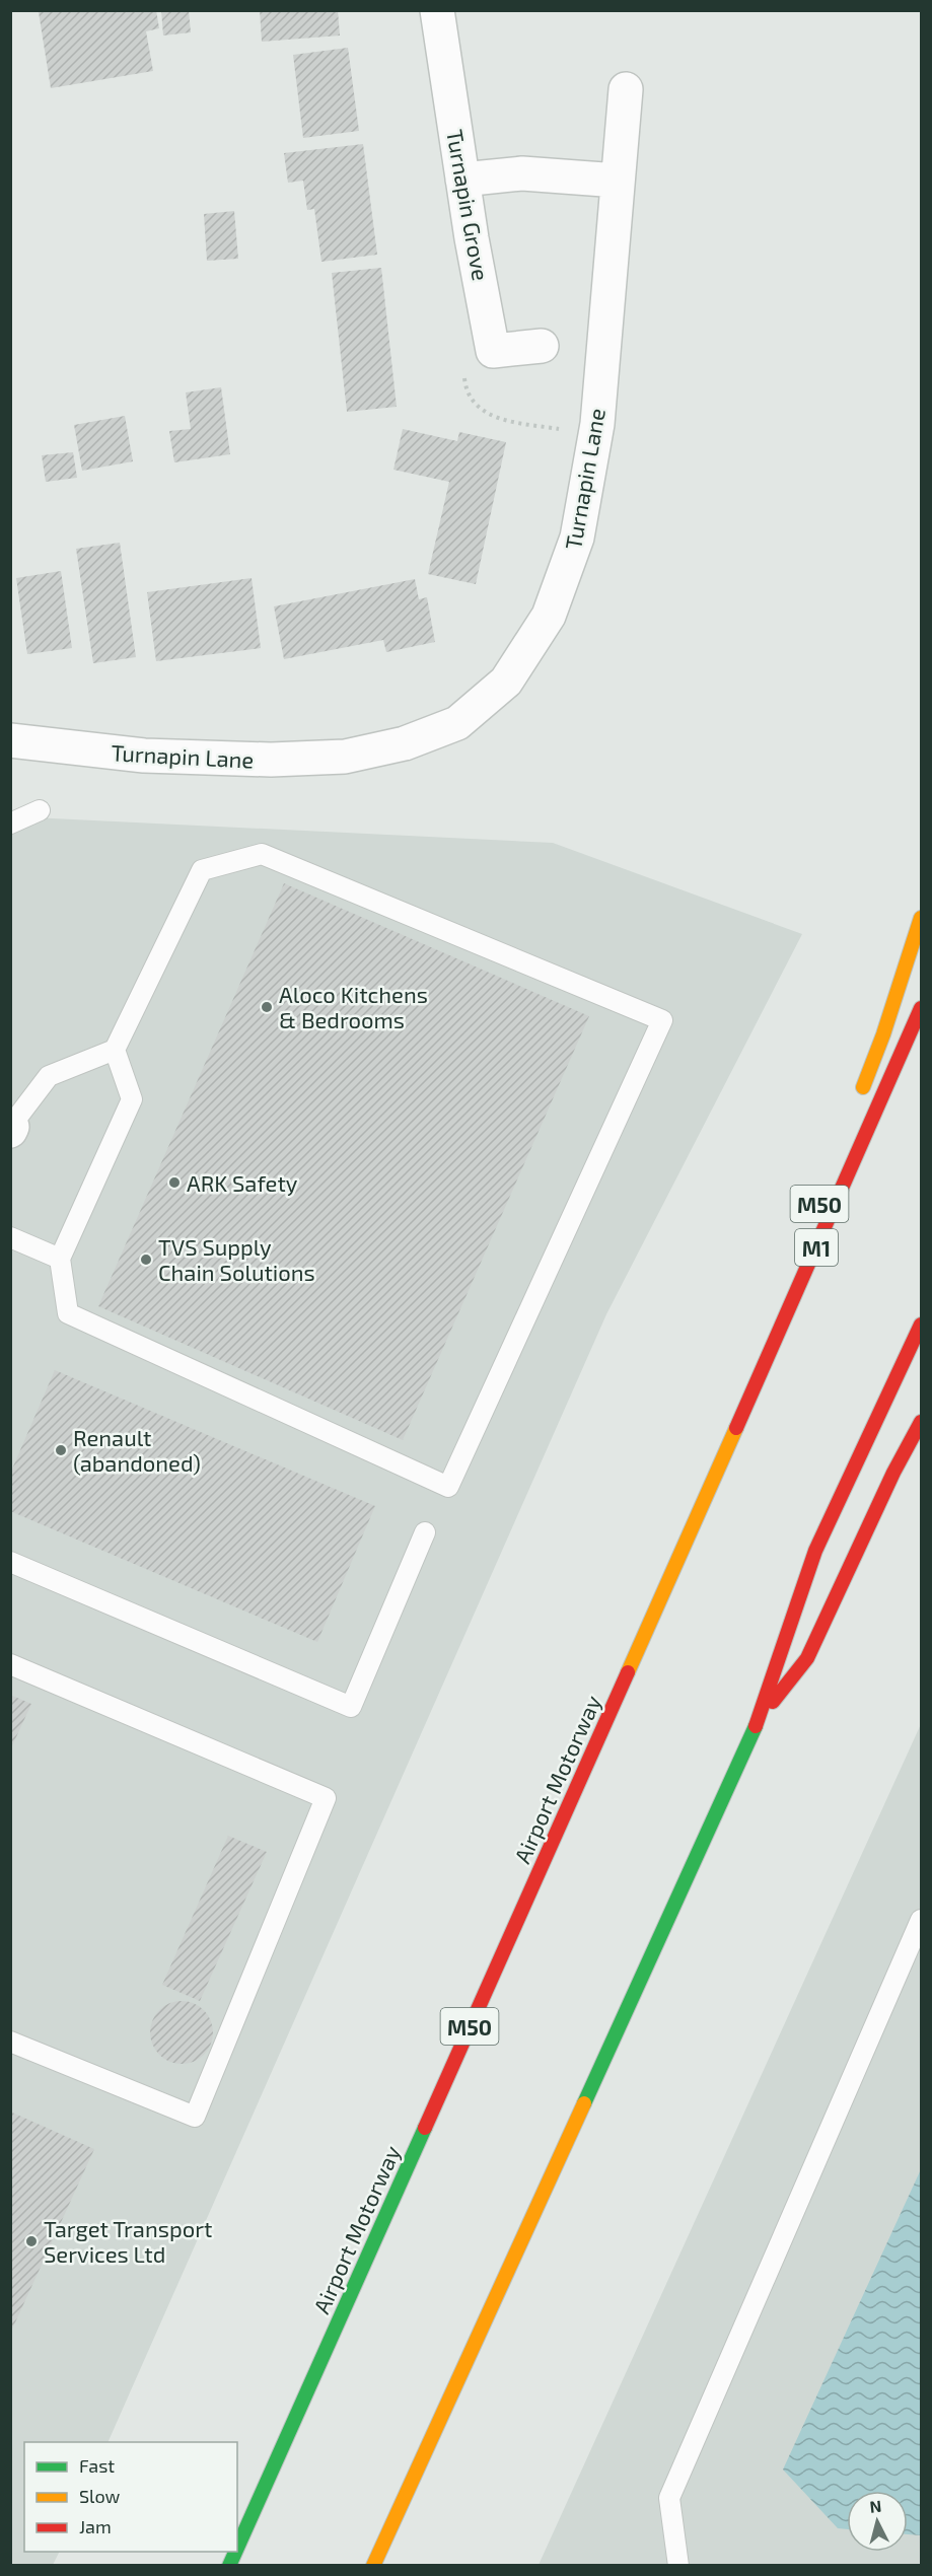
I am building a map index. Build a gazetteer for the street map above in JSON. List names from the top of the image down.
{
  "streets": {
    "highway": ["M50", "M1", "Airport Motorway"],
    "street": ["Turnapin Grove", "Turnapin Lane"]
  },
  "crossings": [
    ["M50", "Airport Motorway"]
  ],
  "places": [
    "Aloco Kitchens & Bedrooms",
    "ARK Safety",
    "TVS Supply Chain Solutions",
    "Renault (abandoned)",
    "Target Transport Services Ltd"
  ],
  "legend": ["Fast", "Slow", "Jam"],
  "north": "top"
}
